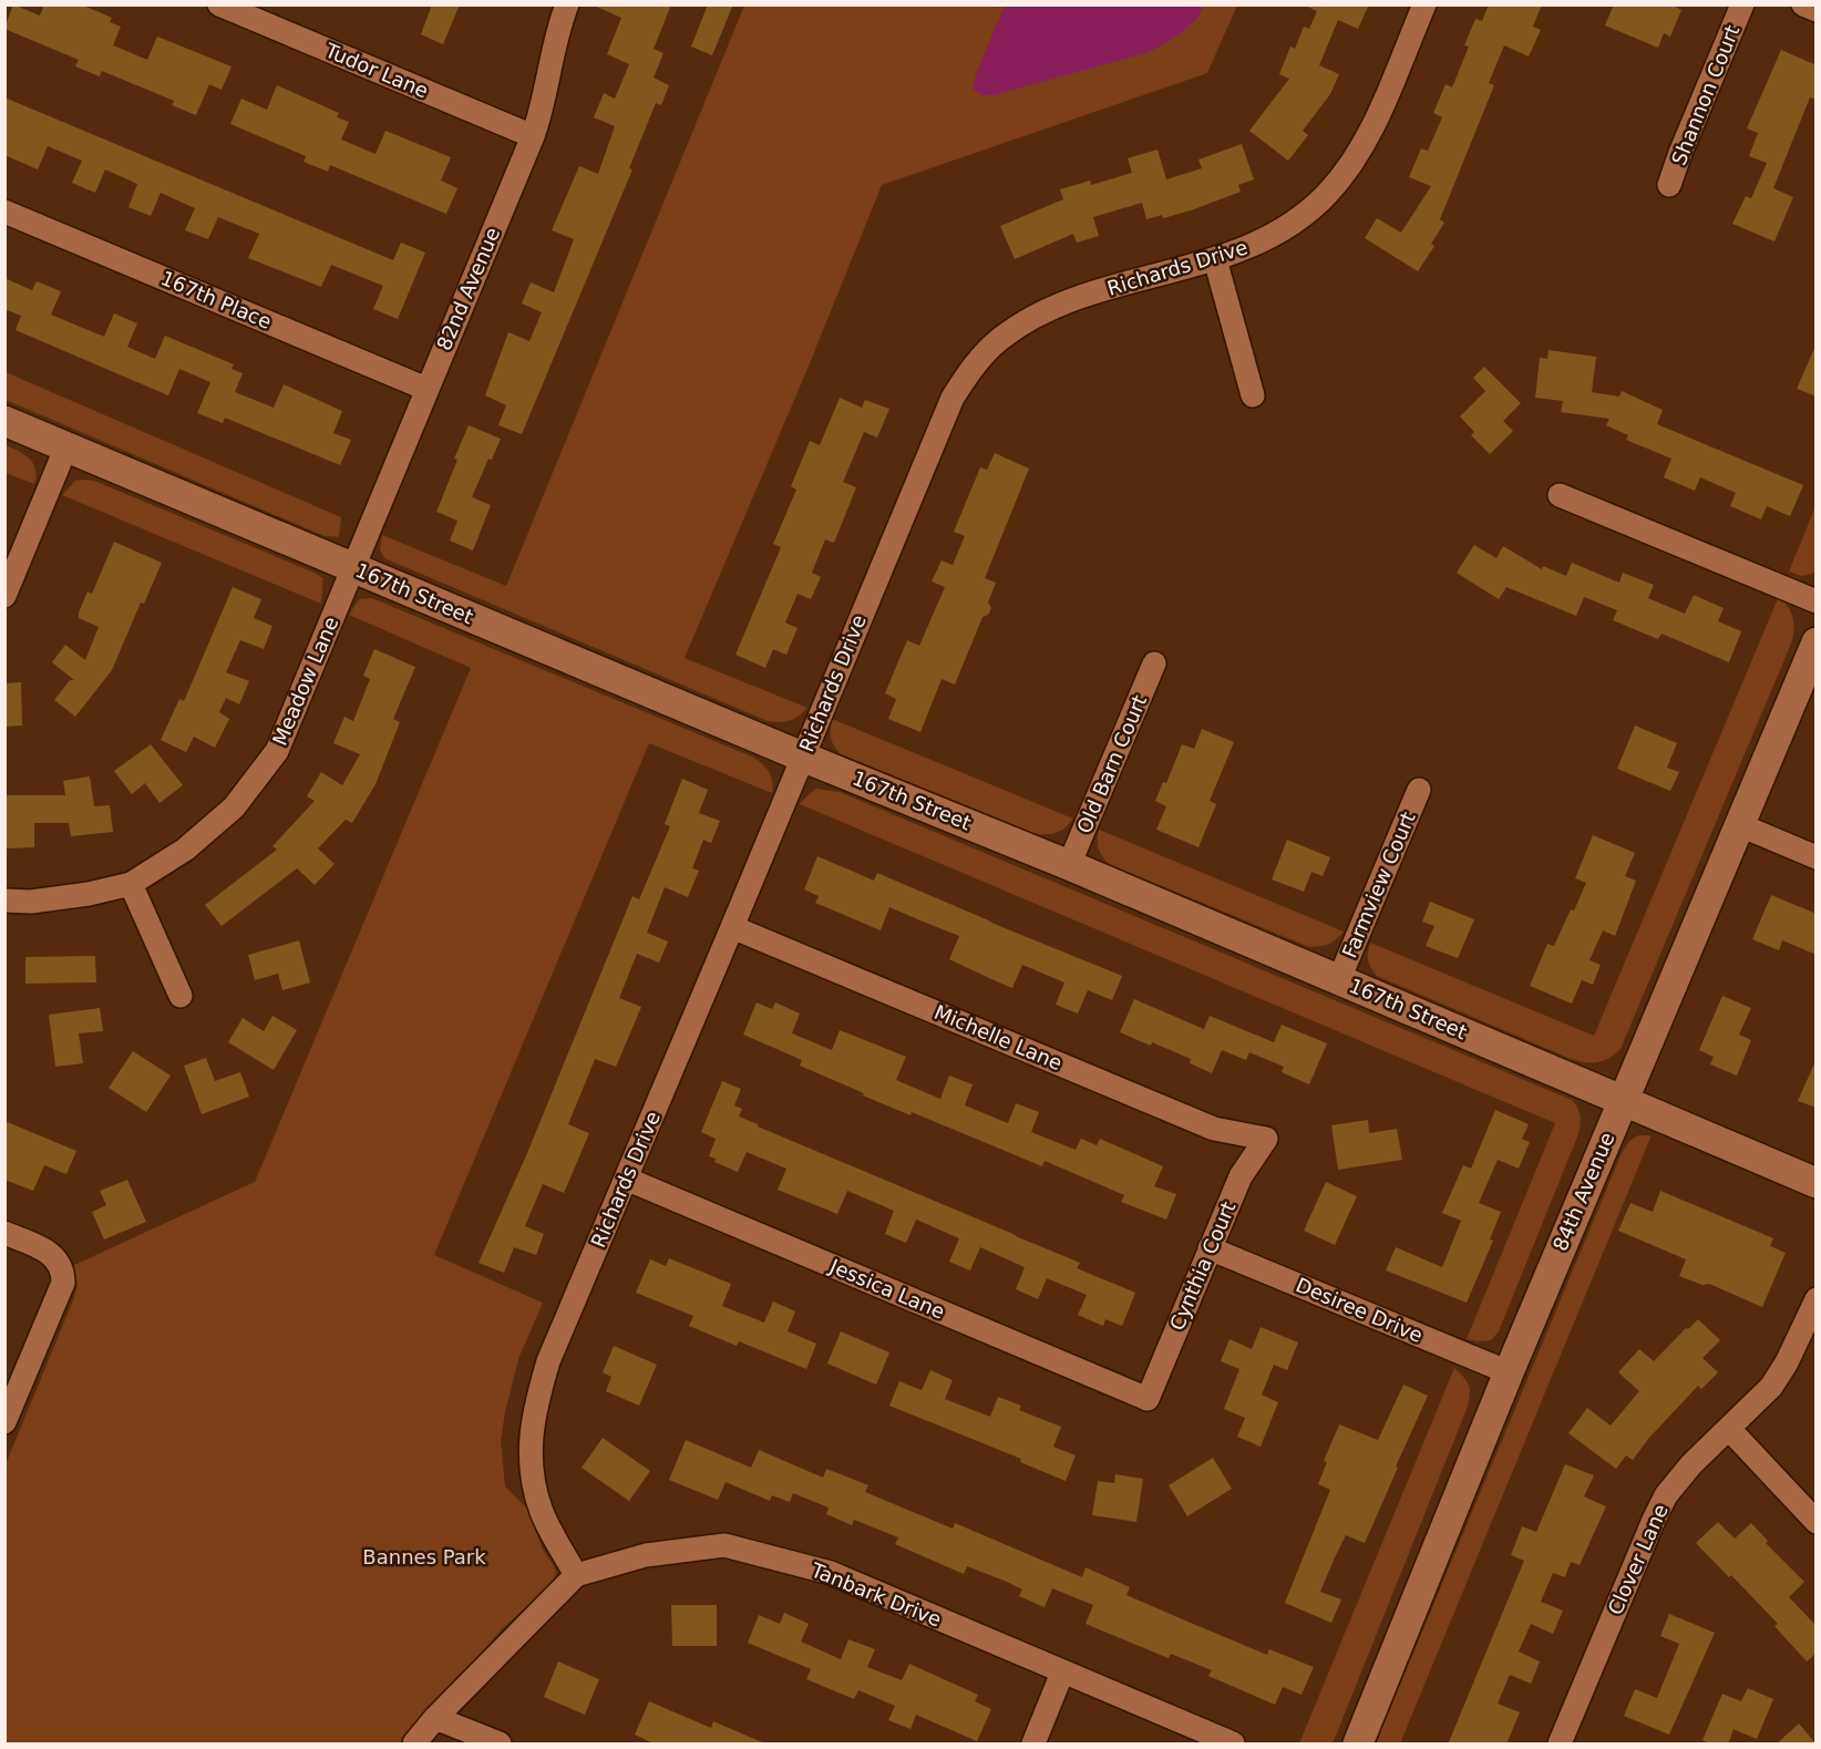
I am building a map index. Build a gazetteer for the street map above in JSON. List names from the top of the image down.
{
  "streets": {
    "street": [
      "Tudor Lane",
      "Shannon Court",
      "Richards Drive",
      "82nd Avenue",
      "167th Place",
      "167th Street",
      "Meadow Lane",
      "Old Barn Court",
      "Farmview Court",
      "Michelle Lane",
      "84th Avenue",
      "Cynthia Court",
      "Jessica Lane",
      "Desiree Drive",
      "Clover Lane",
      "Tanbark Drive"
    ]
  },
  "crossings": [
    ["Tudor Lane", "82nd Avenue"],
    ["Richards Drive", "167th Street"],
    ["Richards Drive", "Michelle Lane"],
    ["Richards Drive", "Jessica Lane"],
    ["Richards Drive", "Tanbark Drive"],
    ["82nd Avenue", "167th Place"],
    ["82nd Avenue", "167th Street"],
    ["82nd Avenue", "Meadow Lane"],
    ["167th Street", "Meadow Lane"],
    ["167th Street", "Old Barn Court"],
    ["167th Street", "Farmview Court"],
    ["167th Street", "84th Avenue"],
    ["Michelle Lane", "Cynthia Court"],
    ["84th Avenue", "Desiree Drive"],
    ["Cynthia Court", "Jessica Lane"],
    ["Cynthia Court", "Desiree Drive"]
  ],
  "parks": ["Bannes Park"]
}
